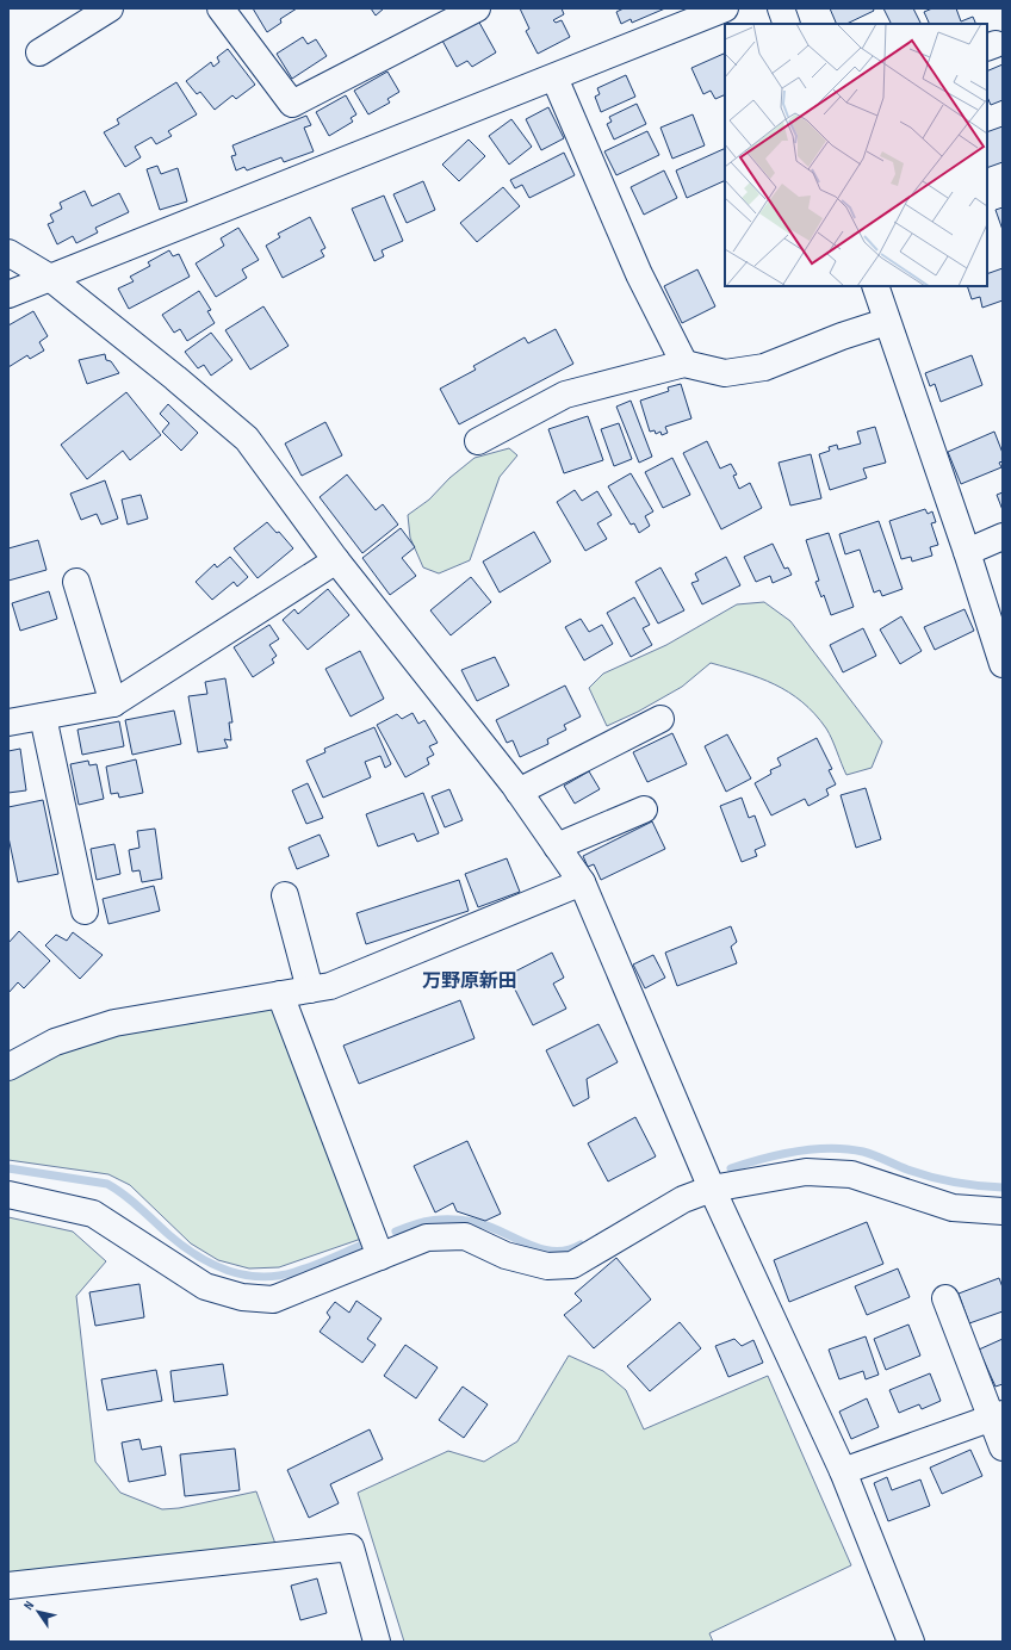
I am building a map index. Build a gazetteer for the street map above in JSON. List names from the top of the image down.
{
  "districts": ["万野原新田"],
  "north": "top left"
}
